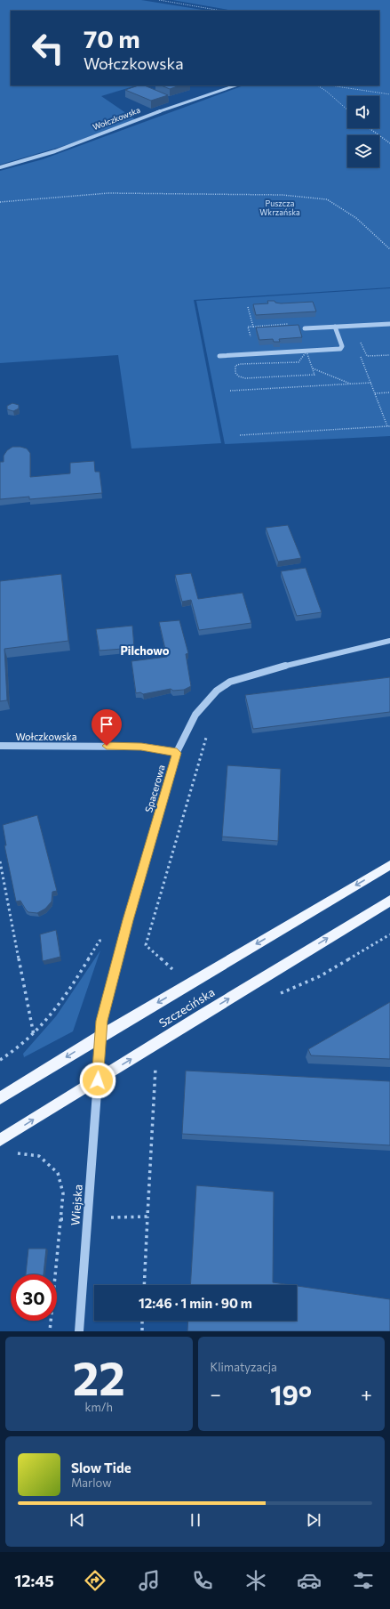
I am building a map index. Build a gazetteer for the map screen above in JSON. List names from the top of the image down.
{
  "streets": {
    "main road": ["Szczecińska"],
    "street": ["Wołczkowska", "Spacerowa", "Wiejska"]
  },
  "crossings": [
    ["Wołczkowska", "Spacerowa"],
    ["Spacerowa", "Szczecińska"],
    ["Spacerowa", "Wiejska"],
    ["Szczecińska", "Wiejska"]
  ],
  "districts": ["Pilchowo"],
  "parks": ["Puszcza Wkrzańska"],
  "page": {
    "turn": ["70 m", "Wołczkowska"],
    "limit": "30",
    "trip": "12:46 · 1 min · 90 m",
    "tile": [
      ["22", "km/h"],
      "Klimatyzacja"
    ],
    "heat": ["−", "19°", "+"],
    "song": ["Slow Tide", "Marlow"],
    "tabs": "12:45"
  }
}
